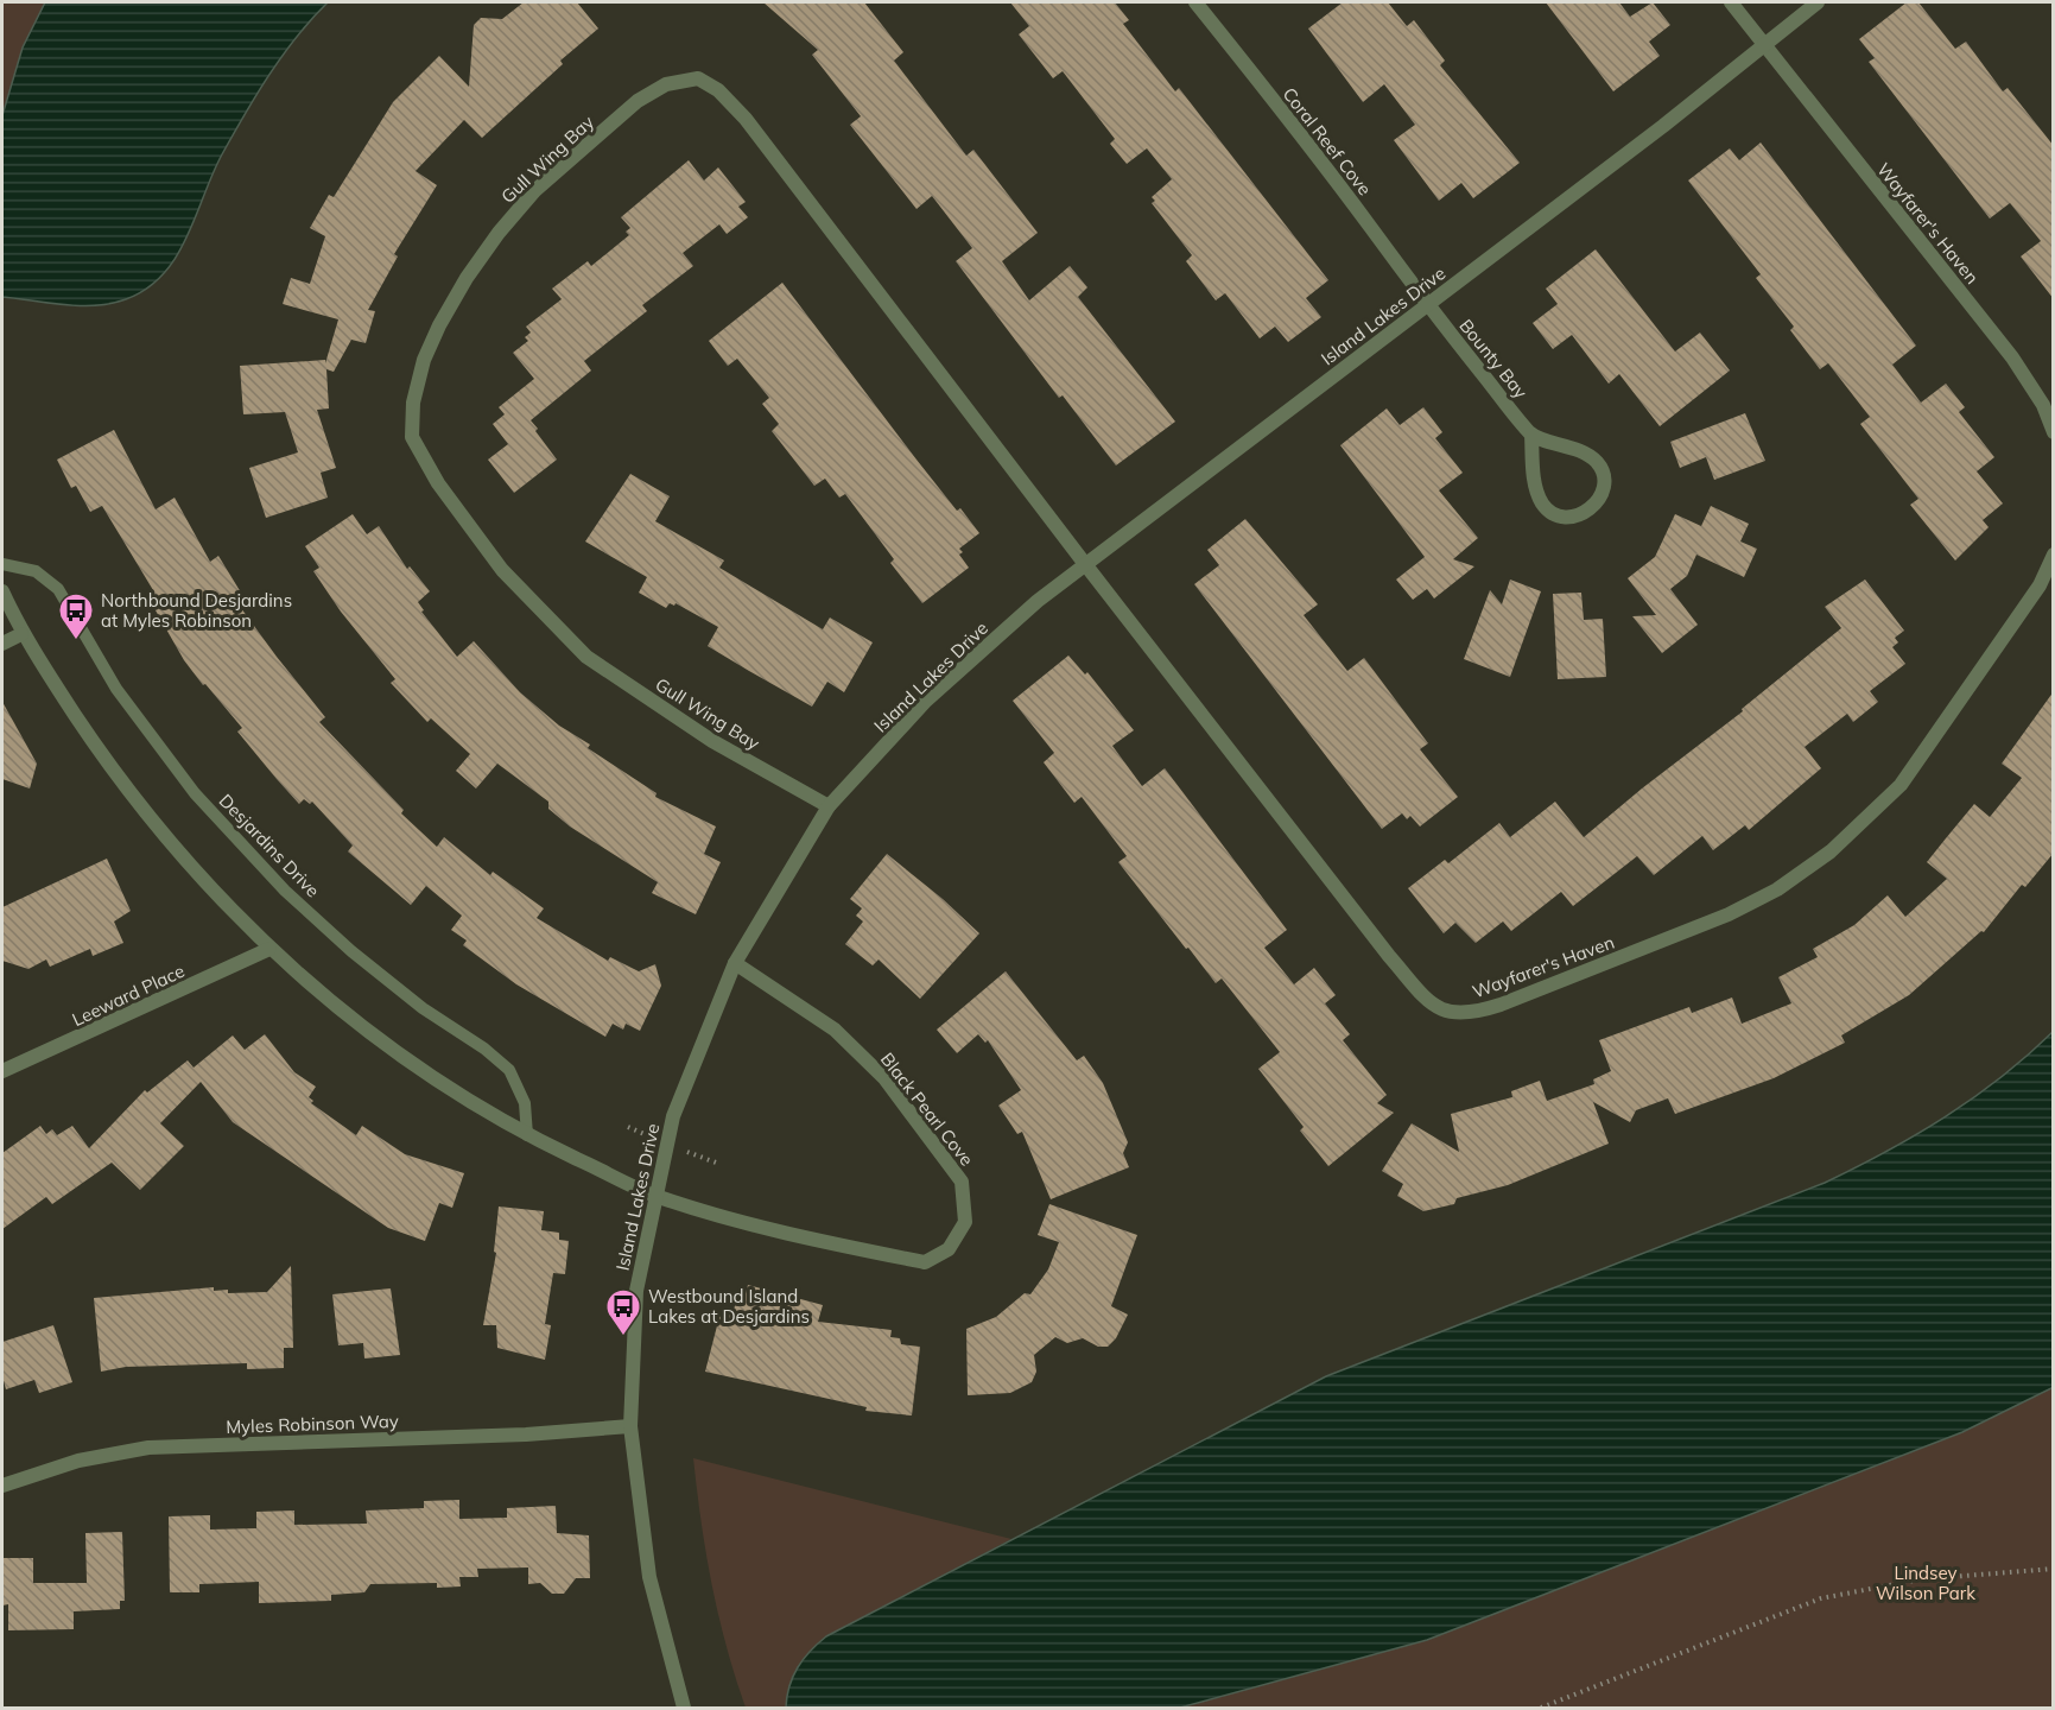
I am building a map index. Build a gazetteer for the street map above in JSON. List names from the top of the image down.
{
  "streets": {
    "street": [
      "Coral Reef Cove",
      "Gull Wing Bay",
      "Wayfarer's Haven",
      "Island Lakes Drive",
      "Bounty Bay",
      "Leeward Place",
      "Black Pearl Cove",
      "Myles Robinson Way"
    ],
    "lane": ["Desjardins Drive"]
  },
  "crossings": [
    ["Coral Reef Cove", "Island Lakes Drive"],
    ["Coral Reef Cove", "Bounty Bay"],
    ["Gull Wing Bay", "Wayfarer's Haven"],
    ["Gull Wing Bay", "Island Lakes Drive"],
    ["Wayfarer's Haven", "Island Lakes Drive"],
    ["Island Lakes Drive", "Bounty Bay"],
    ["Island Lakes Drive", "Black Pearl Cove"],
    ["Island Lakes Drive", "Myles Robinson Way"]
  ],
  "parks": ["Lindsey Wilson Park"],
  "places": {
    "bus stop": ["Northbound Desjardins at Myles Robinson", "Westbound Island Lakes at Desjardins"]
  }
}
